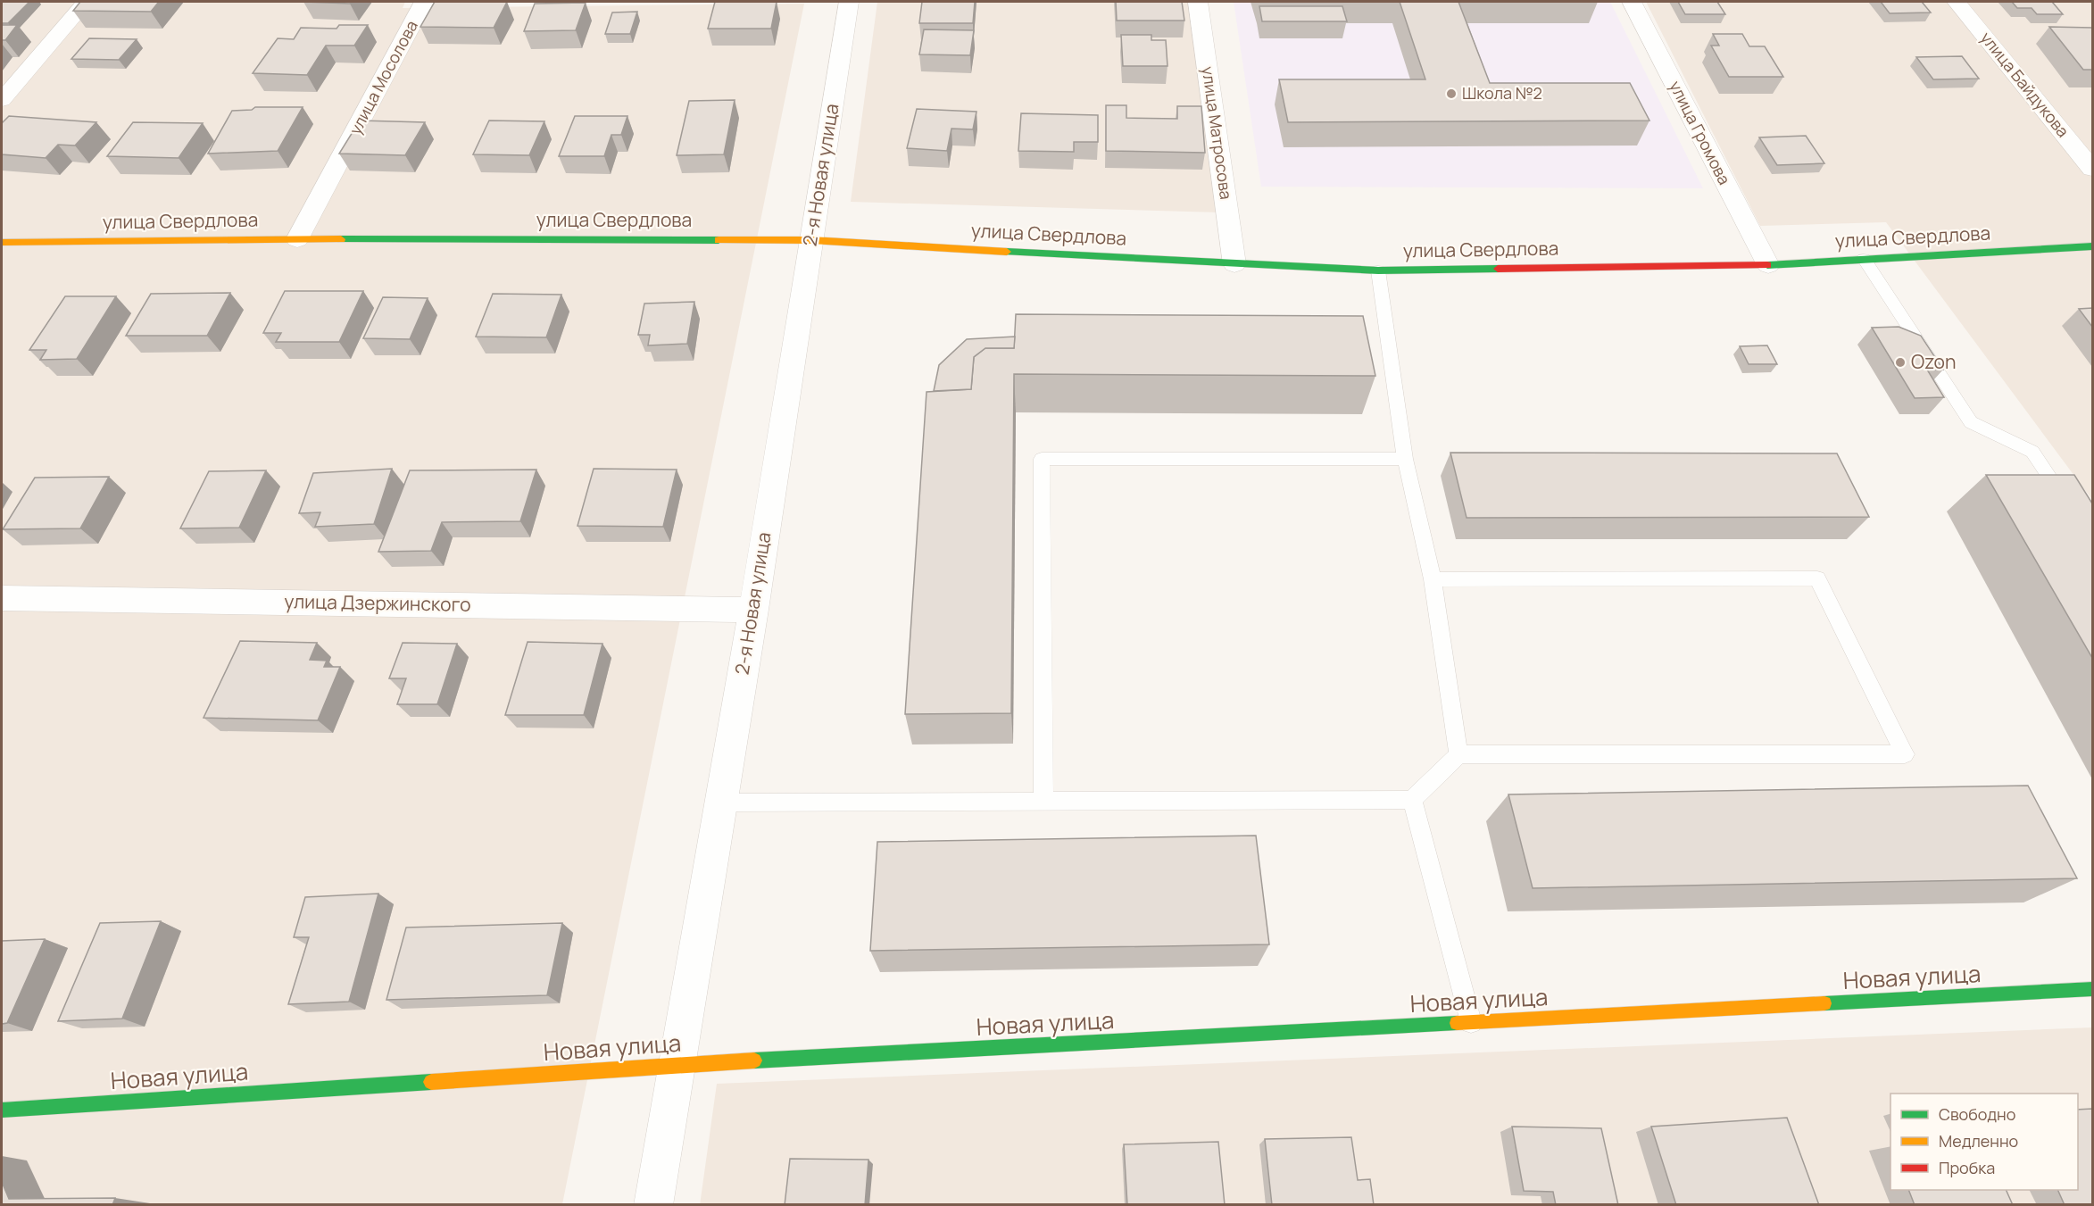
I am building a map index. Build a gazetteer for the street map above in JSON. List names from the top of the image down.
{
  "streets": {
    "street": [
      "улица Мосолова",
      "улица Байдукова",
      "улица Матросова",
      "улица Громова",
      "2-я Новая улица",
      "улица Свердлова",
      "улица Дзержинского",
      "Новая улица"
    ]
  },
  "crossings": [
    ["улица Мосолова", "улица Свердлова"],
    ["улица Матросова", "улица Свердлова"],
    ["улица Громова", "улица Свердлова"],
    ["2-я Новая улица", "улица Свердлова"],
    ["2-я Новая улица", "улица Дзержинского"],
    ["2-я Новая улица", "Новая улица"]
  ],
  "places": ["Школа №2", "Ozon"],
  "legend": ["Свободно", "Медленно", "Пробка"]
}
